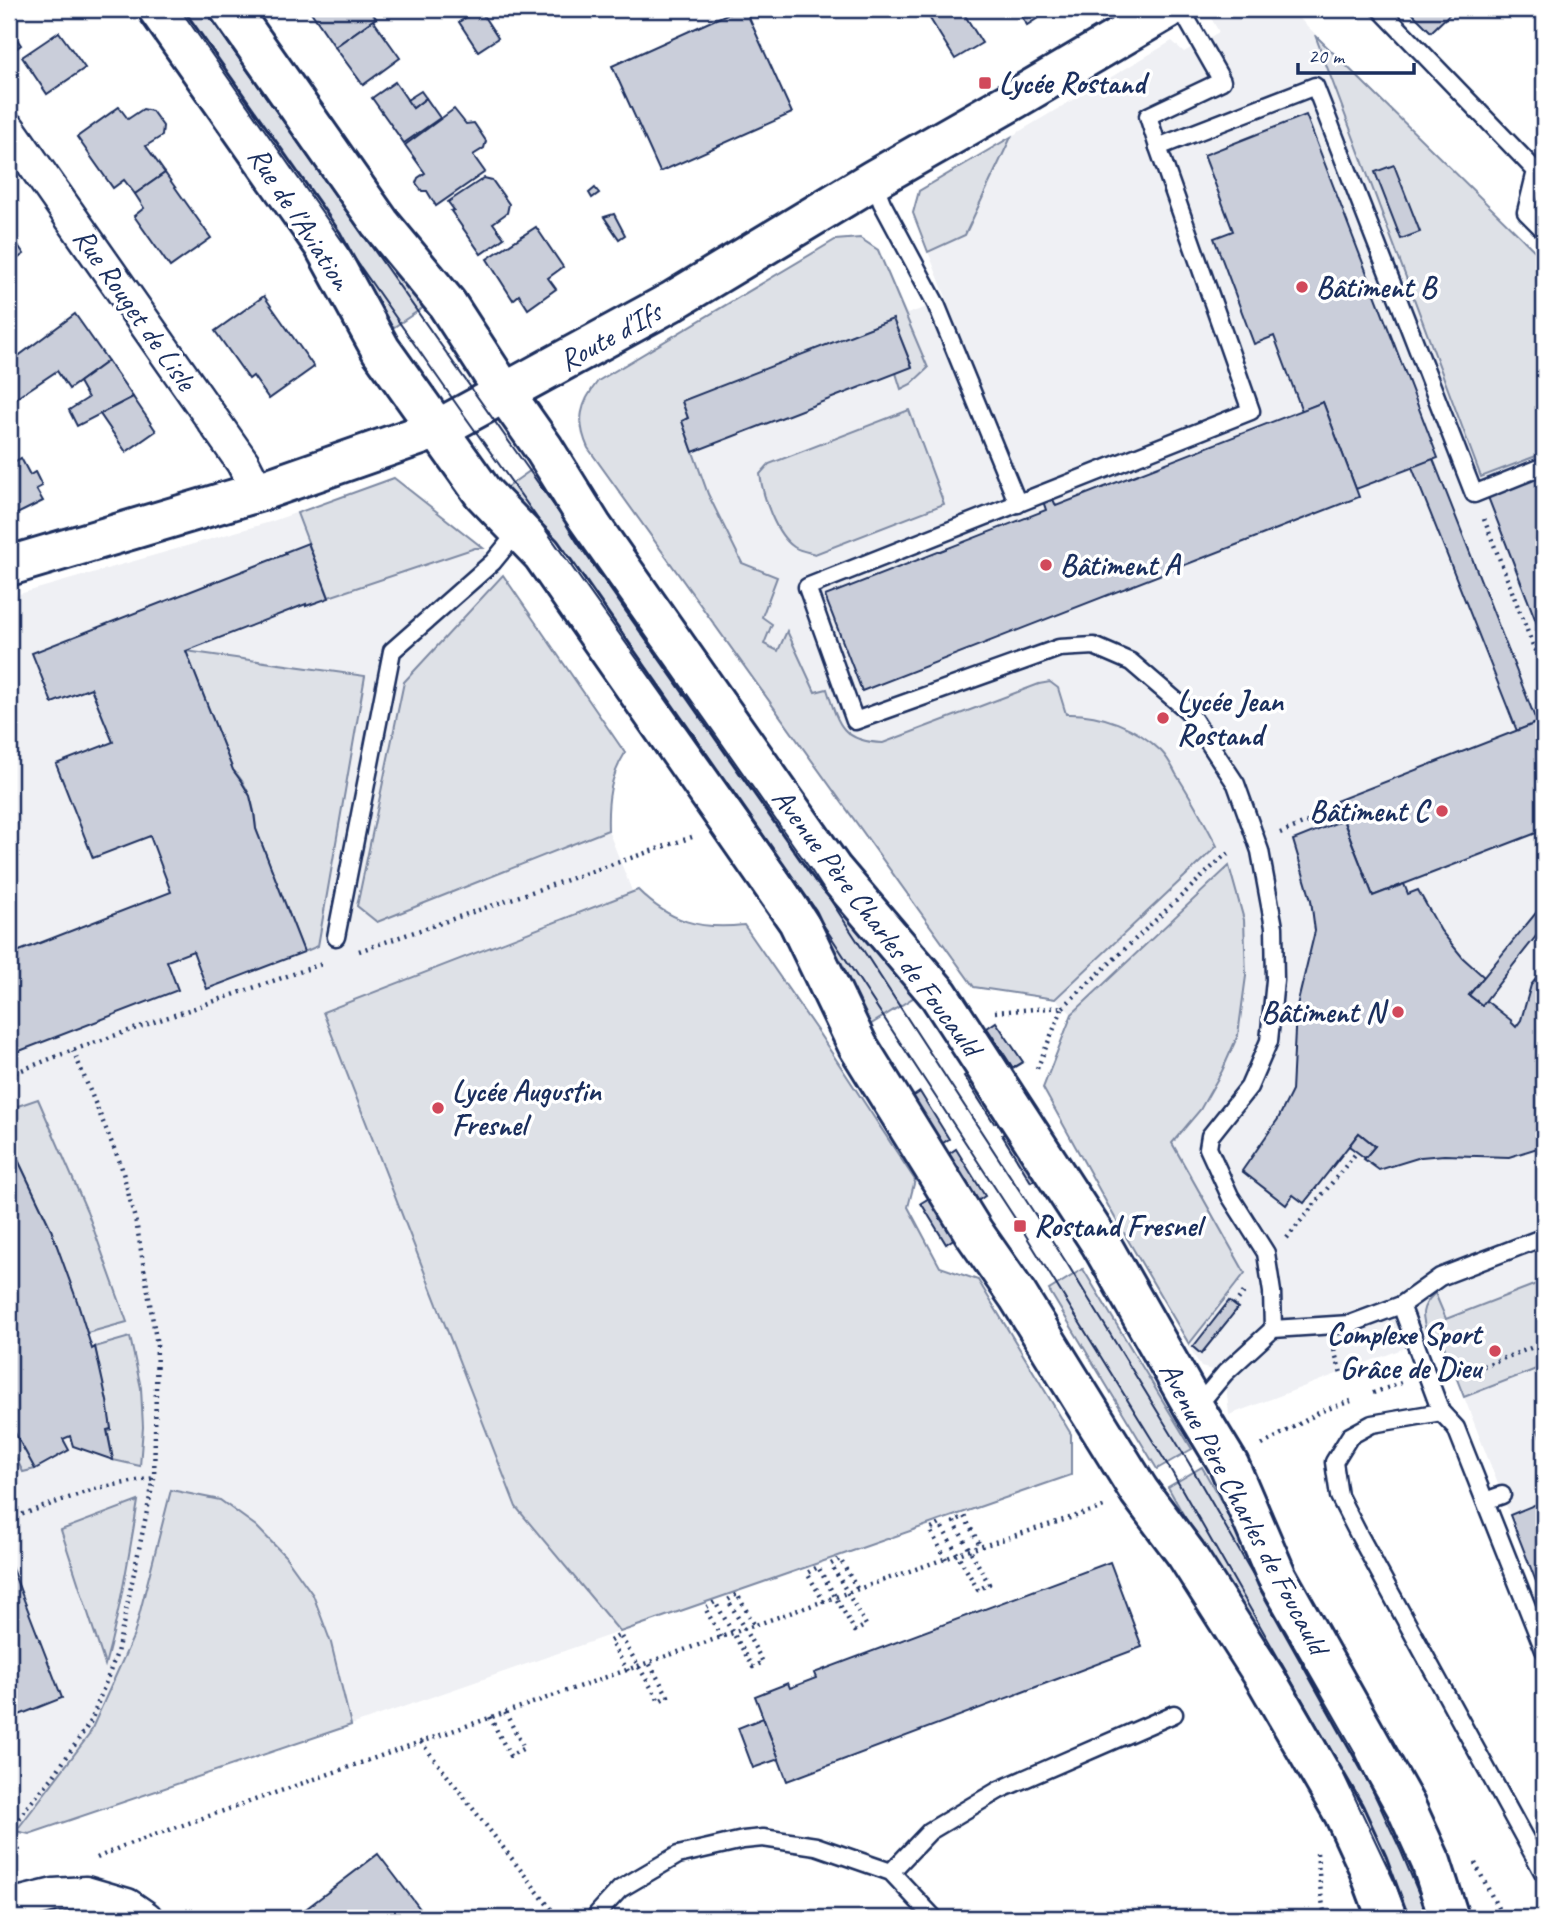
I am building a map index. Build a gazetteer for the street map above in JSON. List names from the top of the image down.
{
  "streets": {
    "main road": ["Rue de l'Aviation", "Route d'Ifs", "Avenue Père Charles de Foucauld"],
    "street": ["Rue Rouget de Lisle"]
  },
  "crossings": [
    ["Rue de l'Aviation", "Route d'Ifs"],
    ["Rue de l'Aviation", "Avenue Père Charles de Foucauld"],
    ["Rue Rouget de Lisle", "Route d'Ifs"],
    ["Route d'Ifs", "Avenue Père Charles de Foucauld"]
  ],
  "places": {
    "transit": ["Lycée Rostand", "Rostand Fresnel"],
    "other": [
      "Bâtiment B",
      "Bâtiment A",
      "Lycée Jean Rostand",
      "Bâtiment C",
      "Bâtiment N",
      "Lycée Augustin Fresnel",
      "Complexe Sport Grâce de Dieu"
    ]
  },
  "scale_bar": "20 m"
}
